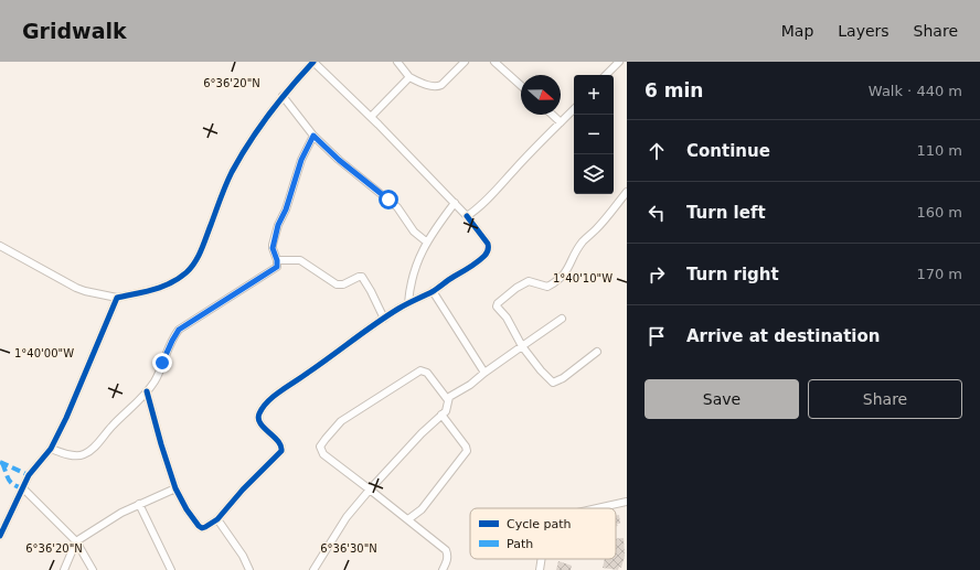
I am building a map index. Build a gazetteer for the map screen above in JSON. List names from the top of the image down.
{
  "legend": ["Cycle path", "Path"],
  "north": "right",
  "page": {
    "header": "Gridwalk",
    "nav": ["Map", "Layers", "Share"],
    "heading": ["6 min", "Walk · 440 m"],
    "map_buttons": ["+", "−"],
    "list": [
      ["Continue", "110 m"],
      ["Turn left", "160 m"],
      ["Turn right", "170 m"],
      "Arrive at destination"
    ],
    "buttons": ["Save", "Share"]
  },
  "coordinates": [
    "6°36'20\"N",
    "1°40'10\"W",
    "1°40'00\"W",
    "6°36'30\"N"
  ]
}
